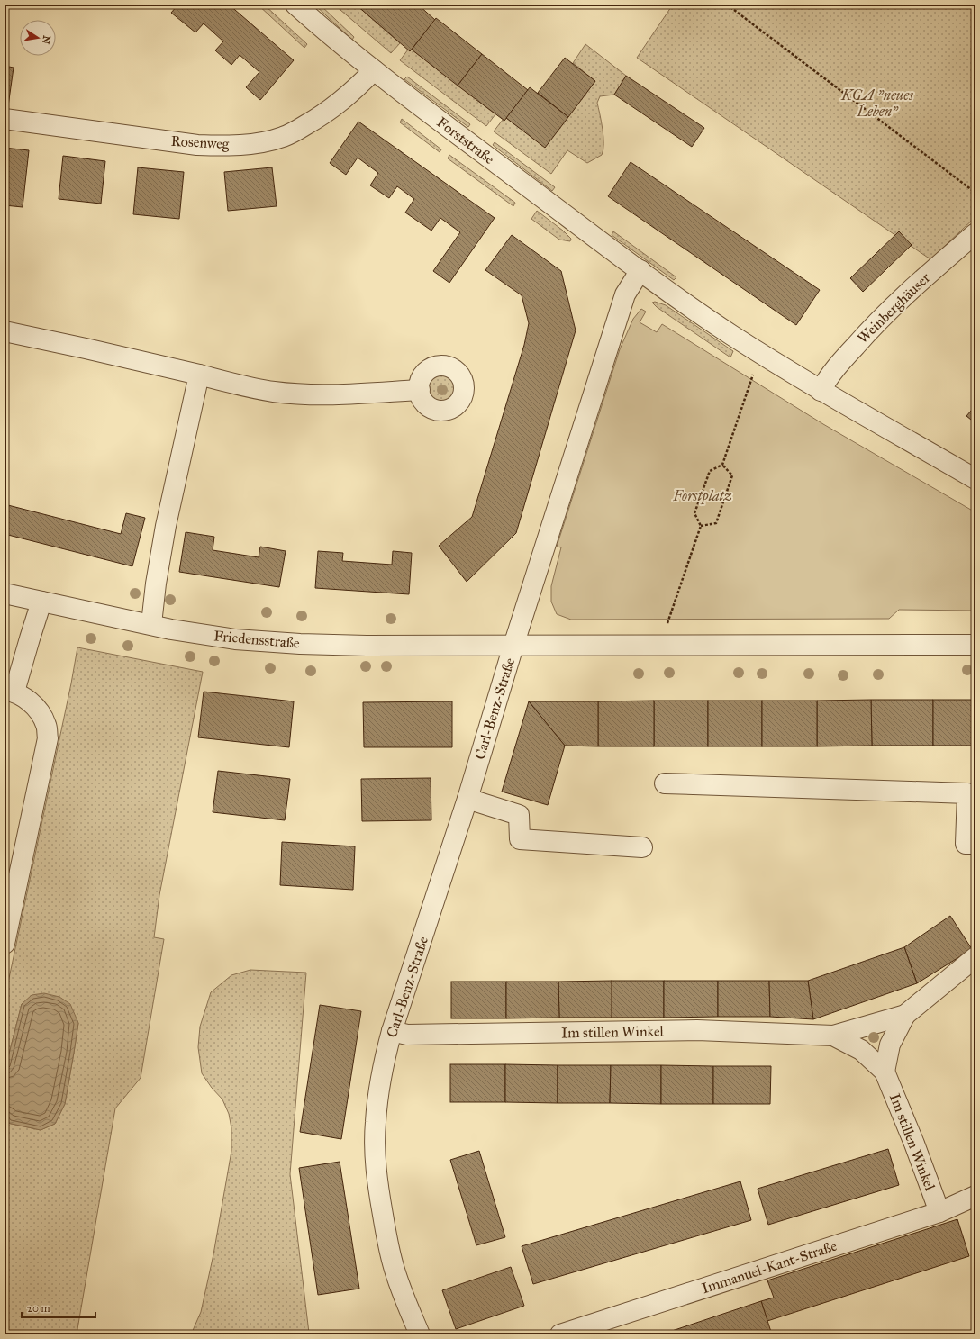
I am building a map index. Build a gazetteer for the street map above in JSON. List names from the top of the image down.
{
  "streets": {
    "street": [
      "Forststraße",
      "Rosenweg",
      "Weinberghäuser",
      "Friedensstraße",
      "Carl-Benz-Straße",
      "Im stillen Winkel",
      "Immanuel-Kant-Straße"
    ]
  },
  "crossings": [
    ["Forststraße", "Rosenweg"],
    ["Friedensstraße", "Carl-Benz-Straße"],
    ["Carl-Benz-Straße", "Im stillen Winkel"],
    ["Im stillen Winkel", "Immanuel-Kant-Straße"]
  ],
  "parks": ["KGA \"neues Leben\"", "Forstplatz"],
  "scale_bar": "20 m",
  "north": "right"
}
